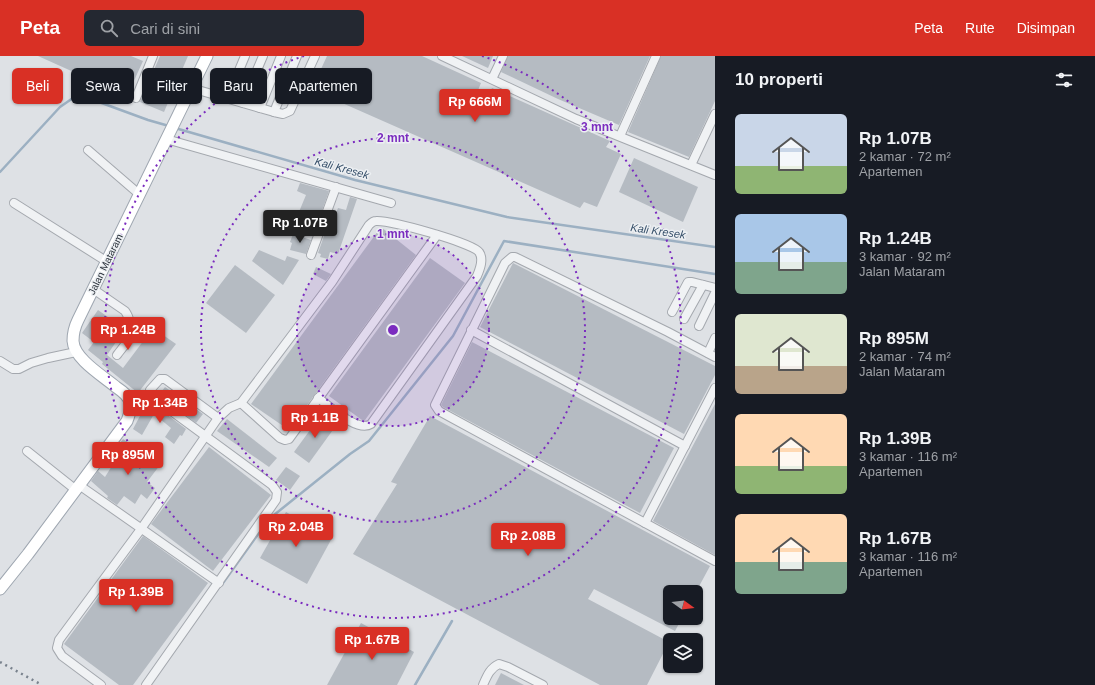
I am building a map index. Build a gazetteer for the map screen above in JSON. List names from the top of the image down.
{
  "streets": {
    "main road": ["Jalan Mataram"]
  },
  "water": ["Kali Kresek"],
  "north": "right",
  "page": {
    "header": "Peta",
    "search": "Cari di sini",
    "nav": ["Peta", "Rute", "Disimpan"],
    "heading": "10 properti",
    "chip": [
      "Beli",
      "Sewa",
      "Filter",
      "Baru",
      "Apartemen"
    ],
    "price": [
      "Rp 666M",
      "Rp 1.07B",
      "Rp 1.24B",
      "Rp 1.34B",
      "Rp 1.1B",
      "Rp 895M",
      "Rp 2.04B",
      "Rp 2.08B",
      "Rp 1.39B",
      "Rp 1.67B"
    ],
    "list": [
      {
        "name": "Rp 1.07B",
        "note": "2 kamar · 72 m² · Apartemen"
      },
      {
        "name": "Rp 1.24B",
        "note": "3 kamar · 92 m² · Jalan Mataram"
      },
      {
        "name": "Rp 895M",
        "note": "2 kamar · 74 m² · Jalan Mataram"
      },
      {
        "name": "Rp 1.39B",
        "note": "3 kamar · 116 m² · Apartemen"
      },
      {
        "name": "Rp 1.67B",
        "note": "3 kamar · 116 m² · Apartemen"
      }
    ]
  },
  "rings": ["3 mnt", "2 mnt", "1 mnt"]
}
